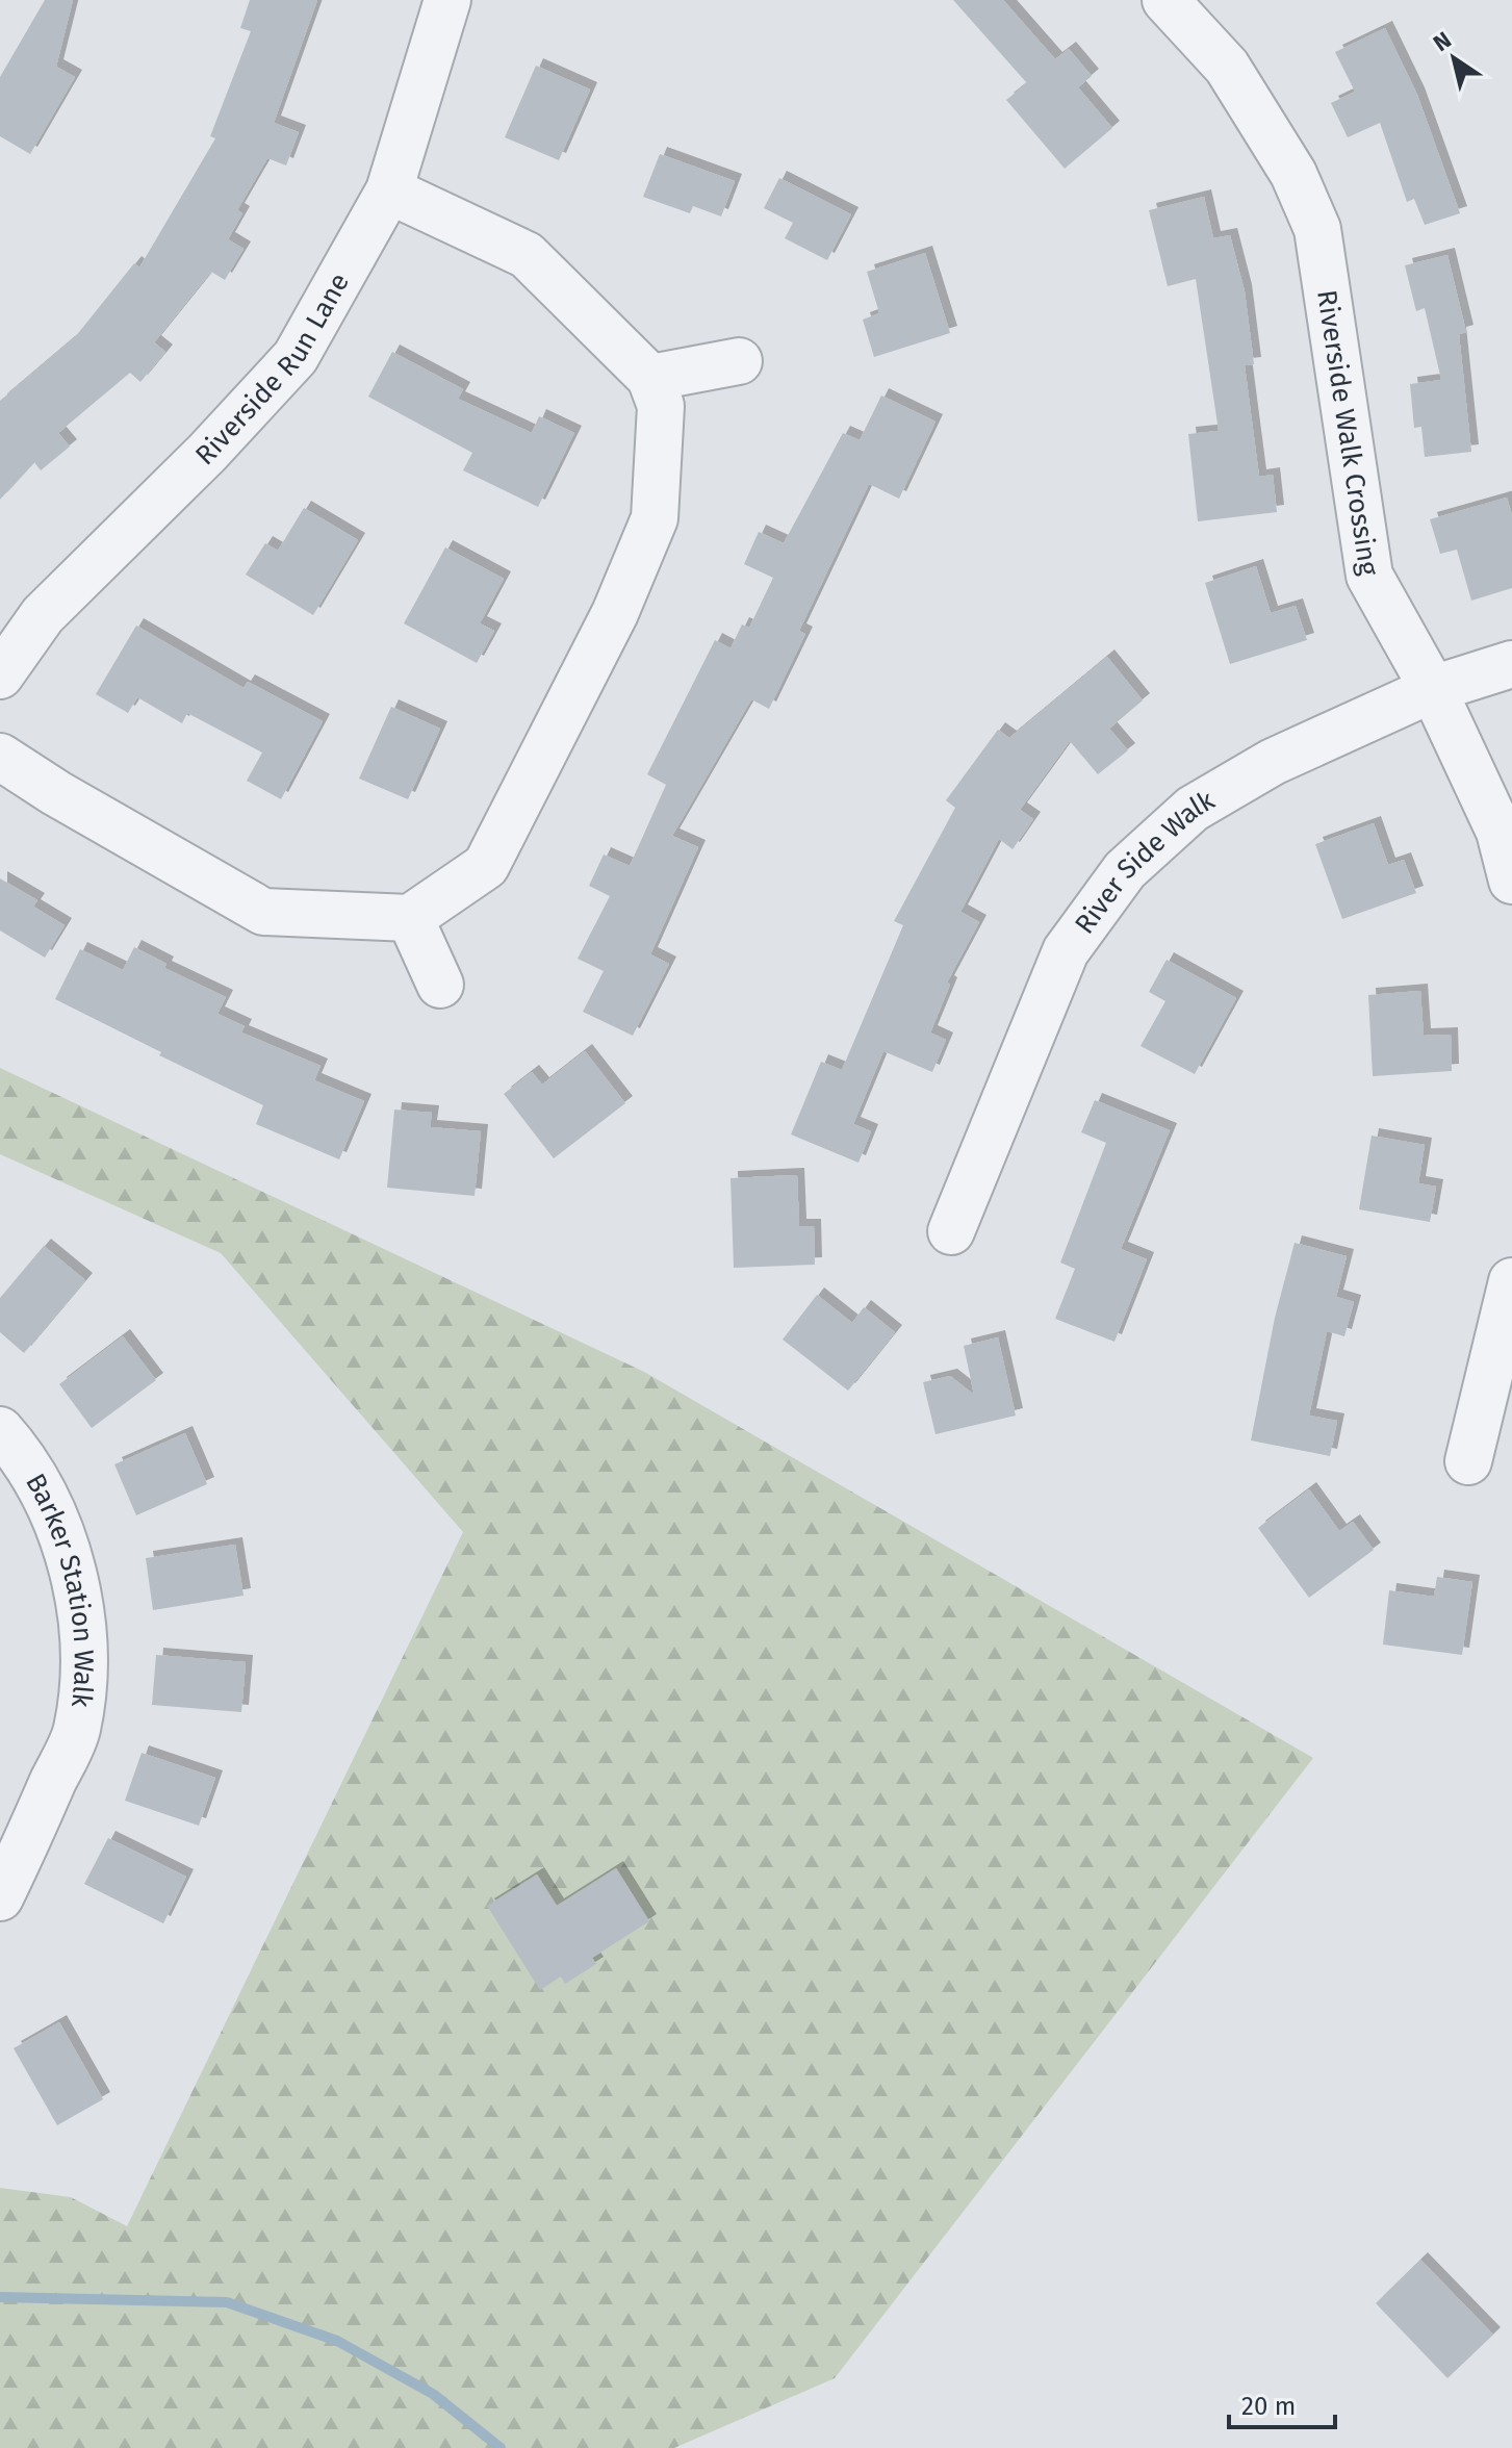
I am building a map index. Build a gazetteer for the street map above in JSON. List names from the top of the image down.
{
  "streets": {
    "street": [
      "Riverside Run Lane",
      "Riverside Walk Crossing",
      "River Side Walk",
      "Barker Station Walk"
    ]
  },
  "crossings": [
    ["Riverside Walk Crossing", "River Side Walk"]
  ],
  "scale_bar": "20 m",
  "north": "top left"
}
